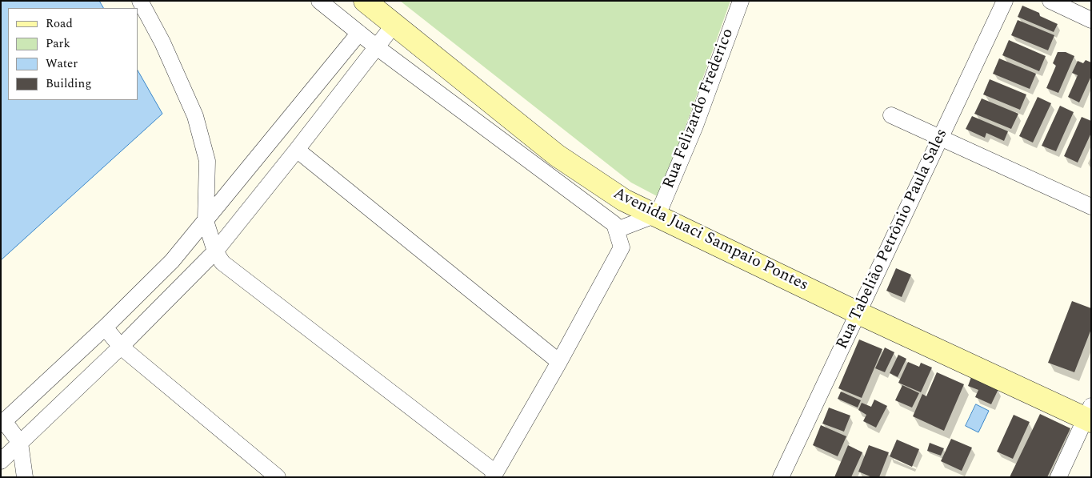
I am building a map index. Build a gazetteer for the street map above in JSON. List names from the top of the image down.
{
  "streets": {
    "main road": ["Avenida Juaci Sampaio Pontes"],
    "street": ["Rua Felizardo Frederico", "Rua Tabelião Petrônio Paula Sales"]
  },
  "crossings": [
    ["Rua Felizardo Frederico", "Avenida Juaci Sampaio Pontes"],
    ["Rua Tabelião Petrônio Paula Sales", "Avenida Juaci Sampaio Pontes"]
  ],
  "legend": [
    "Road",
    "Park",
    "Water",
    "Building"
  ]
}
